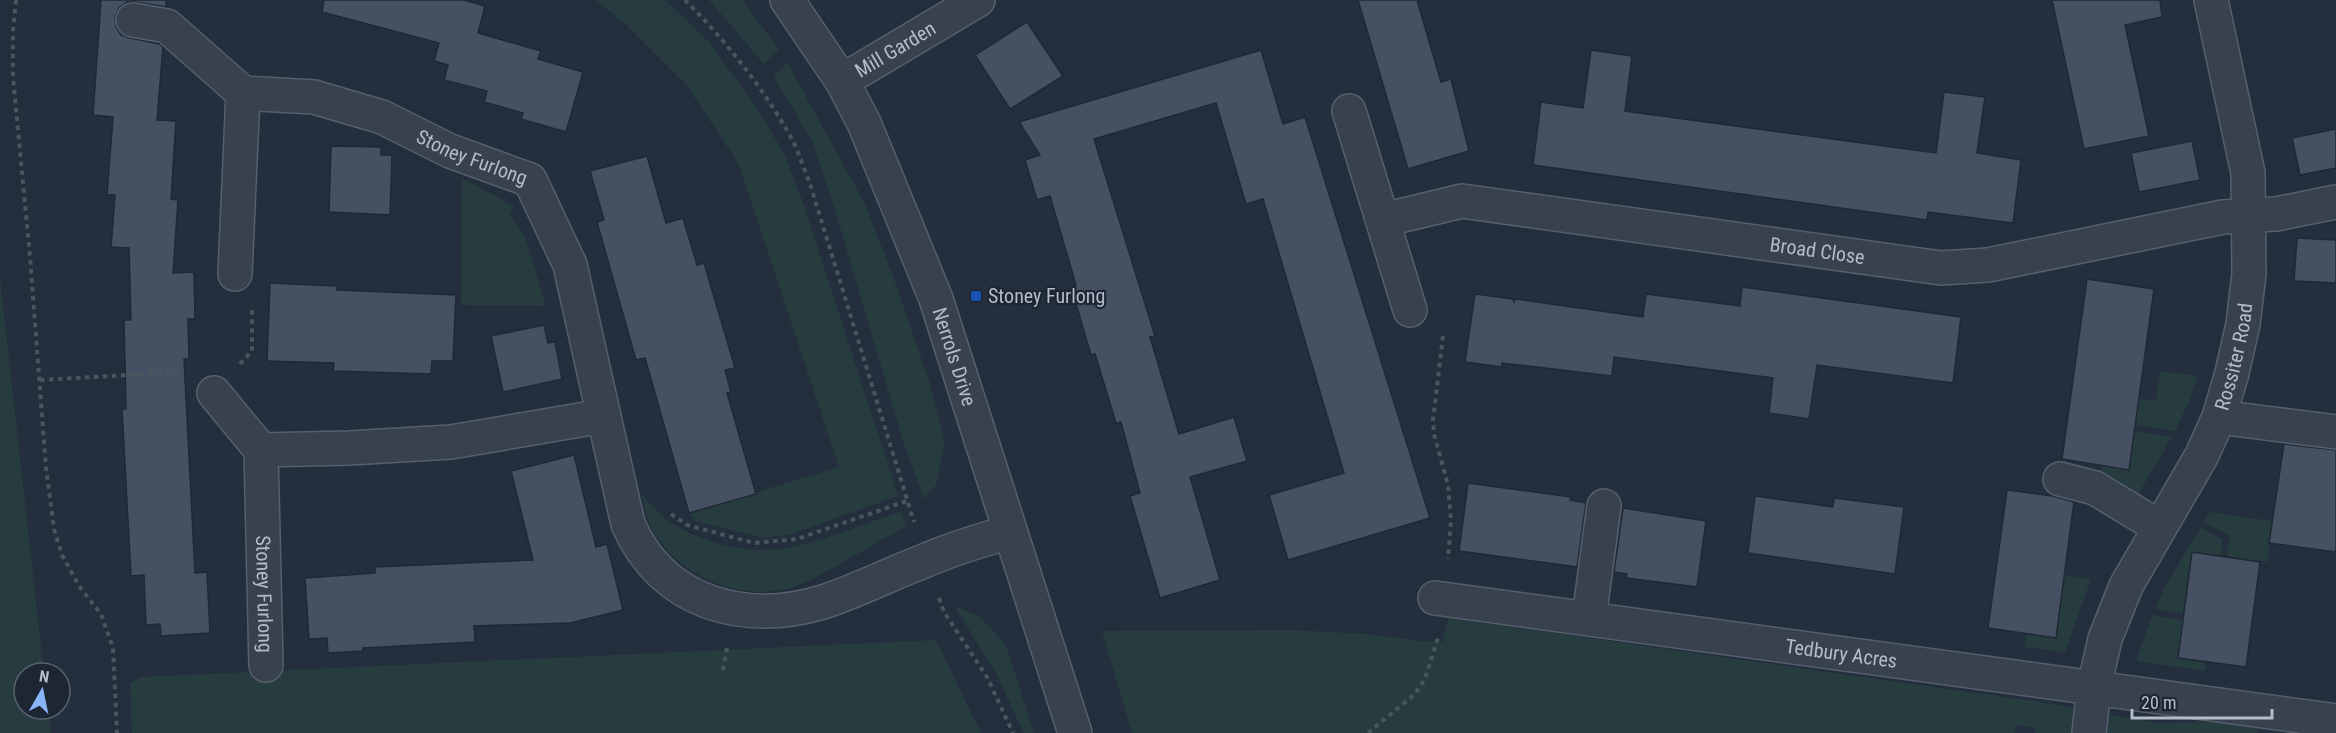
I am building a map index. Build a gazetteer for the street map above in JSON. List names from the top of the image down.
{
  "streets": {
    "street": [
      "Mill Garden",
      "Stoney Furlong",
      "Broad Close",
      "Nerrols Drive",
      "Rossiter Road",
      "Tedbury Acres"
    ]
  },
  "crossings": [
    ["Mill Garden", "Nerrols Drive"],
    ["Stoney Furlong", "Nerrols Drive"],
    ["Broad Close", "Rossiter Road"],
    ["Rossiter Road", "Tedbury Acres"]
  ],
  "places": {
    "transit": ["Stoney Furlong"]
  },
  "scale_bar": "20 m",
  "north": "top"
}
